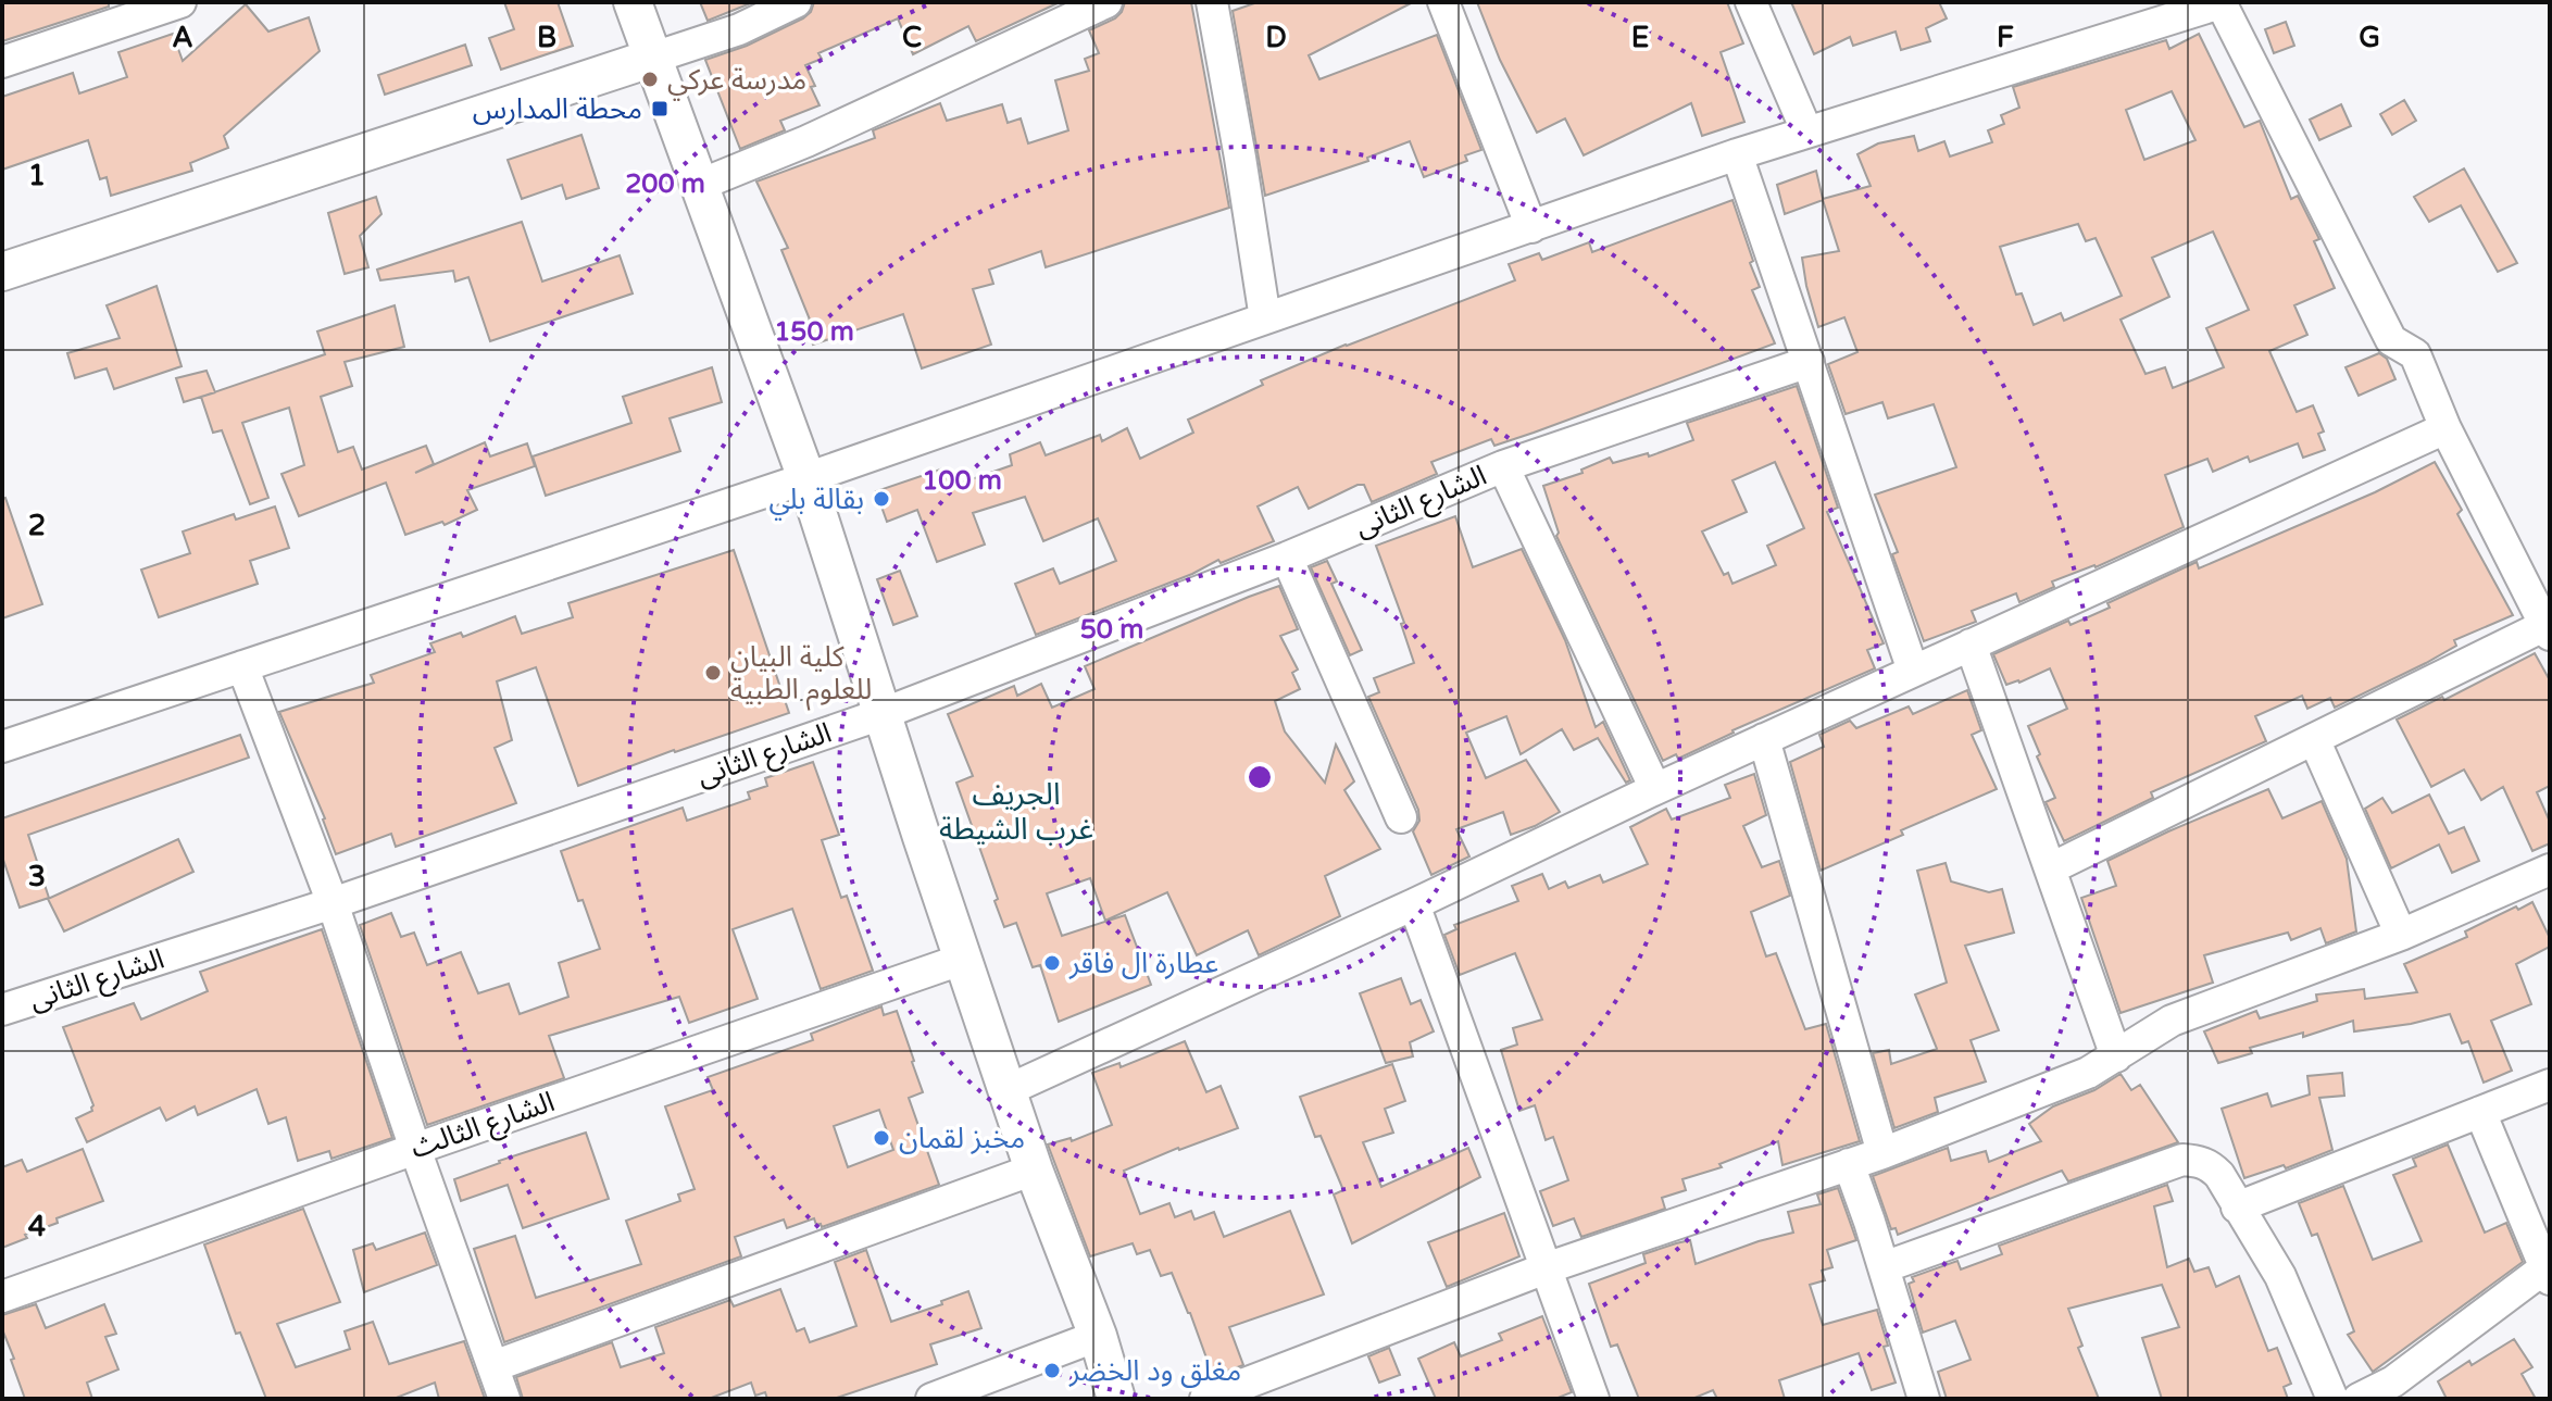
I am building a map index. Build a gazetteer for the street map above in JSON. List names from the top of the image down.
{
  "streets": {
    "street": ["الشارع الثانى", "الشارع الثالث"]
  },
  "districts": ["الجريف غرب الشيطة"],
  "places": {
    "other": [
      "مدرسة عركي",
      "بقالة بلي",
      "كلية البيان للعلوم الطبية",
      "عطارة ال فاقر",
      "مخبز لقمان",
      "مغلق ود الخضر"
    ],
    "transit": ["محطة المدارس"]
  },
  "grid": {
    "columns": [
      "A",
      "B",
      "C",
      "D",
      "E",
      "F",
      "G"
    ],
    "rows": [
      "1",
      "2",
      "3",
      "4"
    ]
  },
  "rings": [
    "200 m",
    "150 m",
    "100 m",
    "50 m"
  ]
}
